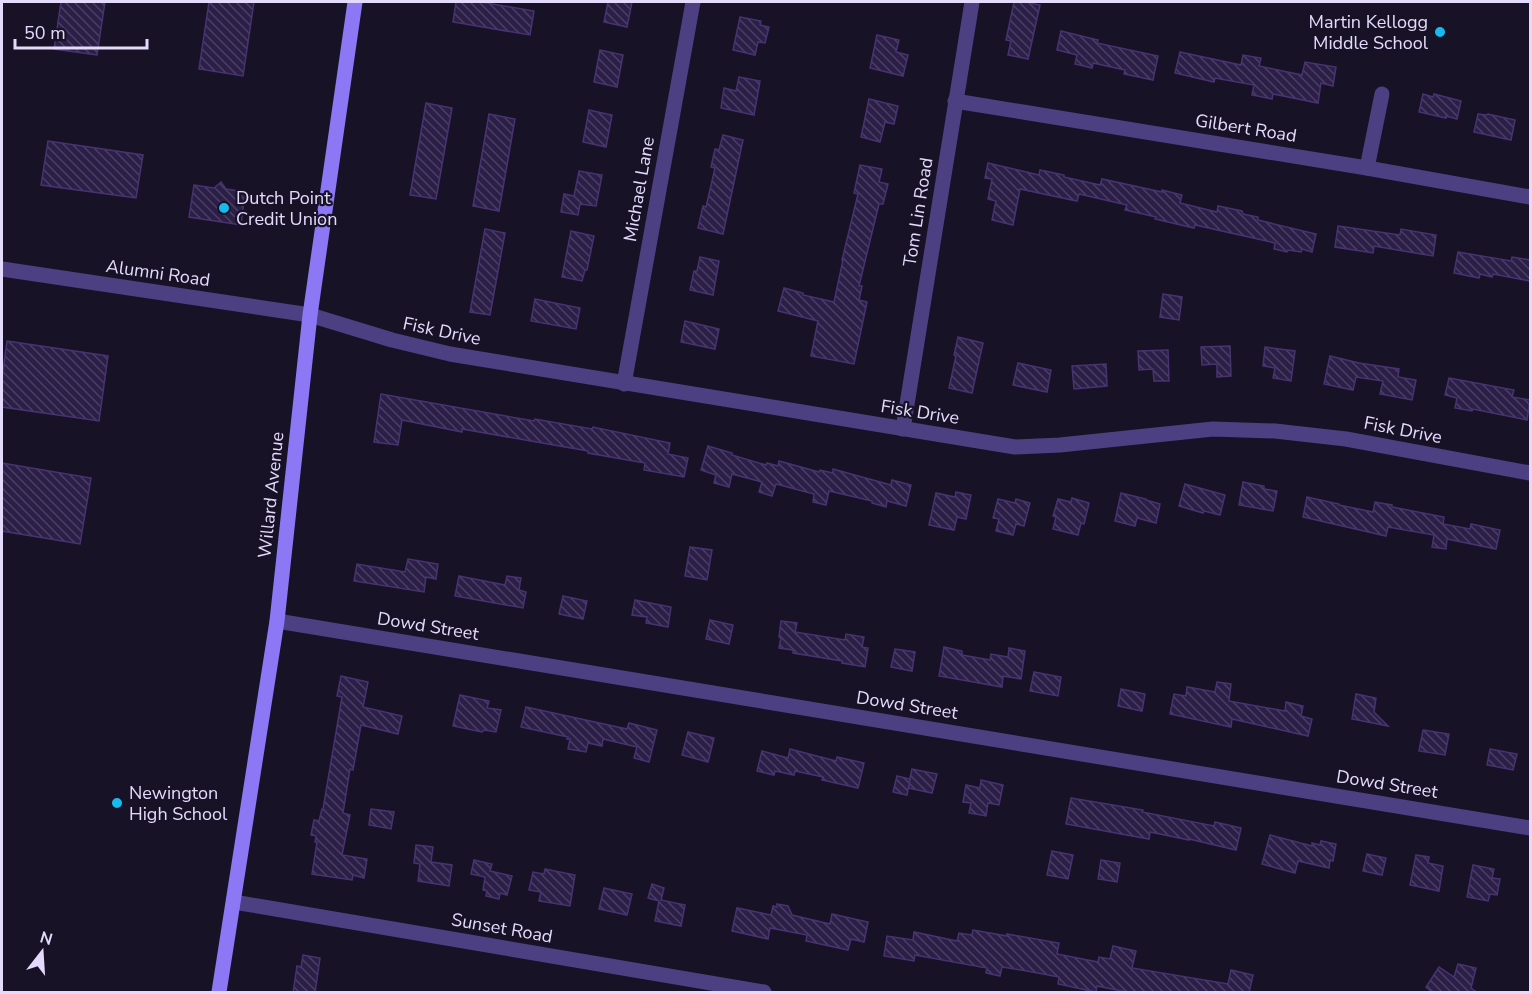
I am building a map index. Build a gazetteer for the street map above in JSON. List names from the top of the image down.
{
  "streets": {
    "main road": ["Willard Avenue"],
    "street": [
      "Gilbert Road",
      "Michael Lane",
      "Tom Lin Road",
      "Alumni Road",
      "Fisk Drive",
      "Dowd Street",
      "Sunset Road"
    ]
  },
  "crossings": [
    ["Gilbert Road", "Tom Lin Road"],
    ["Michael Lane", "Fisk Drive"],
    ["Tom Lin Road", "Fisk Drive"],
    ["Alumni Road", "Fisk Drive"],
    ["Alumni Road", "Willard Avenue"],
    ["Fisk Drive", "Willard Avenue"],
    ["Willard Avenue", "Dowd Street"],
    ["Willard Avenue", "Sunset Road"]
  ],
  "places": ["Martin Kellogg Middle School", "Dutch Point Credit Union", "Newington High School"],
  "scale_bar": "50 m",
  "north": "top"
}
